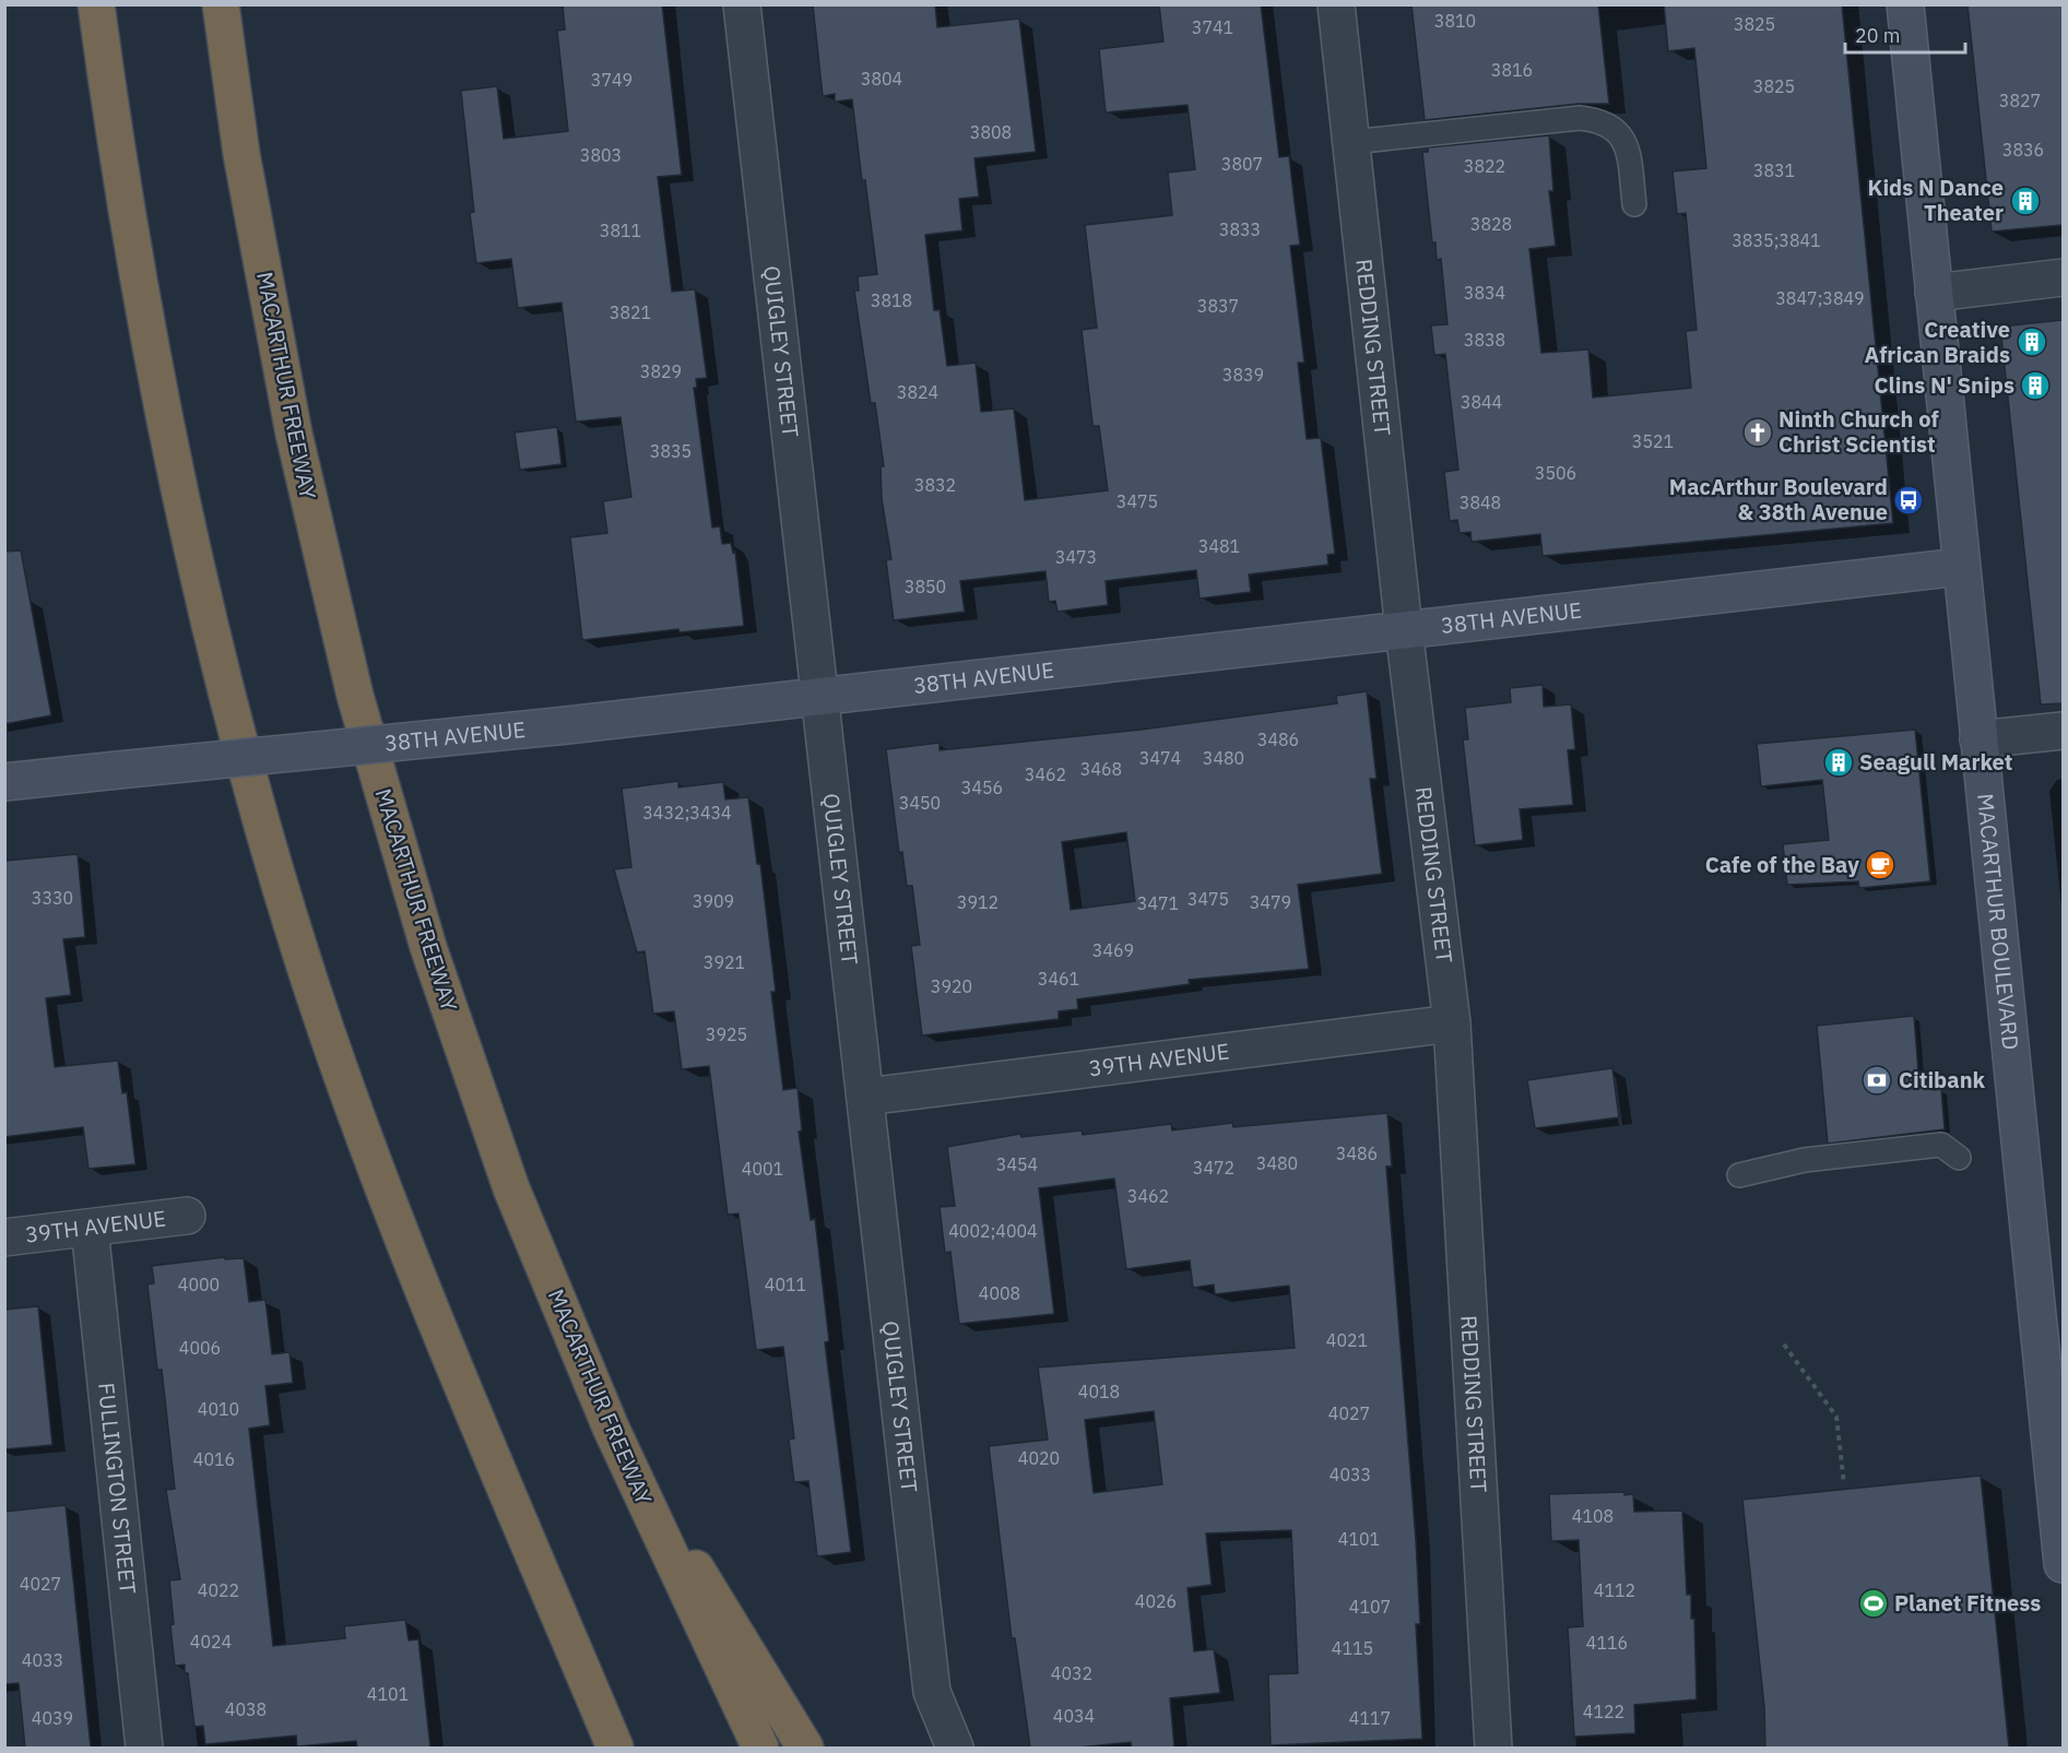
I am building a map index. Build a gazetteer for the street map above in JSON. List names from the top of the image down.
{
  "streets": {
    "highway": ["MACARTHUR FREEWAY"],
    "street": [
      "REDDING STREET",
      "QUIGLEY STREET",
      "38TH AVENUE",
      "MACARTHUR BOULEVARD",
      "39TH AVENUE",
      "FULLINGTON STREET"
    ]
  },
  "crossings": [
    ["REDDING STREET", "38TH AVENUE"],
    ["REDDING STREET", "39TH AVENUE"],
    ["QUIGLEY STREET", "38TH AVENUE"],
    ["QUIGLEY STREET", "39TH AVENUE"],
    ["38TH AVENUE", "MACARTHUR BOULEVARD"],
    ["39TH AVENUE", "FULLINGTON STREET"]
  ],
  "places": {
    "building": [
      "Kids N Dance Theater",
      "Creative African Braids",
      "Clins N' Snips",
      "Seagull Market"
    ],
    "church": ["Ninth Church of Christ Scientist"],
    "bus stop": ["MacArthur Boulevard & 38th Avenue"],
    "cafe": ["Cafe of the Bay"],
    "bank": ["Citibank"],
    "sports": ["Planet Fitness"]
  },
  "house_numbers": [
    "3810",
    "3825",
    "3741",
    "3816",
    "3804",
    "3749",
    "3825",
    "3827",
    "3808",
    "3836",
    "3803",
    "3807",
    "3822",
    "3831",
    "3828",
    "3833",
    "3811",
    "3835;3841",
    "3834",
    "3847;3849",
    "3818",
    "3837",
    "3821",
    "3838",
    "3829",
    "3839",
    "3824",
    "3844",
    "3521",
    "3835",
    "3506",
    "3832",
    "3475",
    "3848",
    "3481",
    "3473",
    "3850",
    "3486",
    "3474",
    "3480",
    "3468",
    "3462",
    "3456",
    "3450",
    "3432;3434",
    "3330",
    "3475",
    "3909",
    "3912",
    "3479",
    "3471",
    "3469",
    "3921",
    "3461",
    "3920",
    "3925",
    "3486",
    "3480",
    "3454",
    "3472",
    "4001",
    "3462",
    "4002;4004",
    "4000",
    "4011",
    "4008",
    "4021",
    "4006",
    "4018",
    "4010",
    "4027",
    "4020",
    "4016",
    "4033",
    "4108",
    "4101",
    "4027",
    "4022",
    "4112",
    "4026",
    "4107",
    "4024",
    "4116",
    "4115",
    "4033",
    "4032",
    "4101",
    "4038",
    "4122",
    "4034",
    "4039",
    "4117"
  ],
  "scale_bar": "20 m"
}
